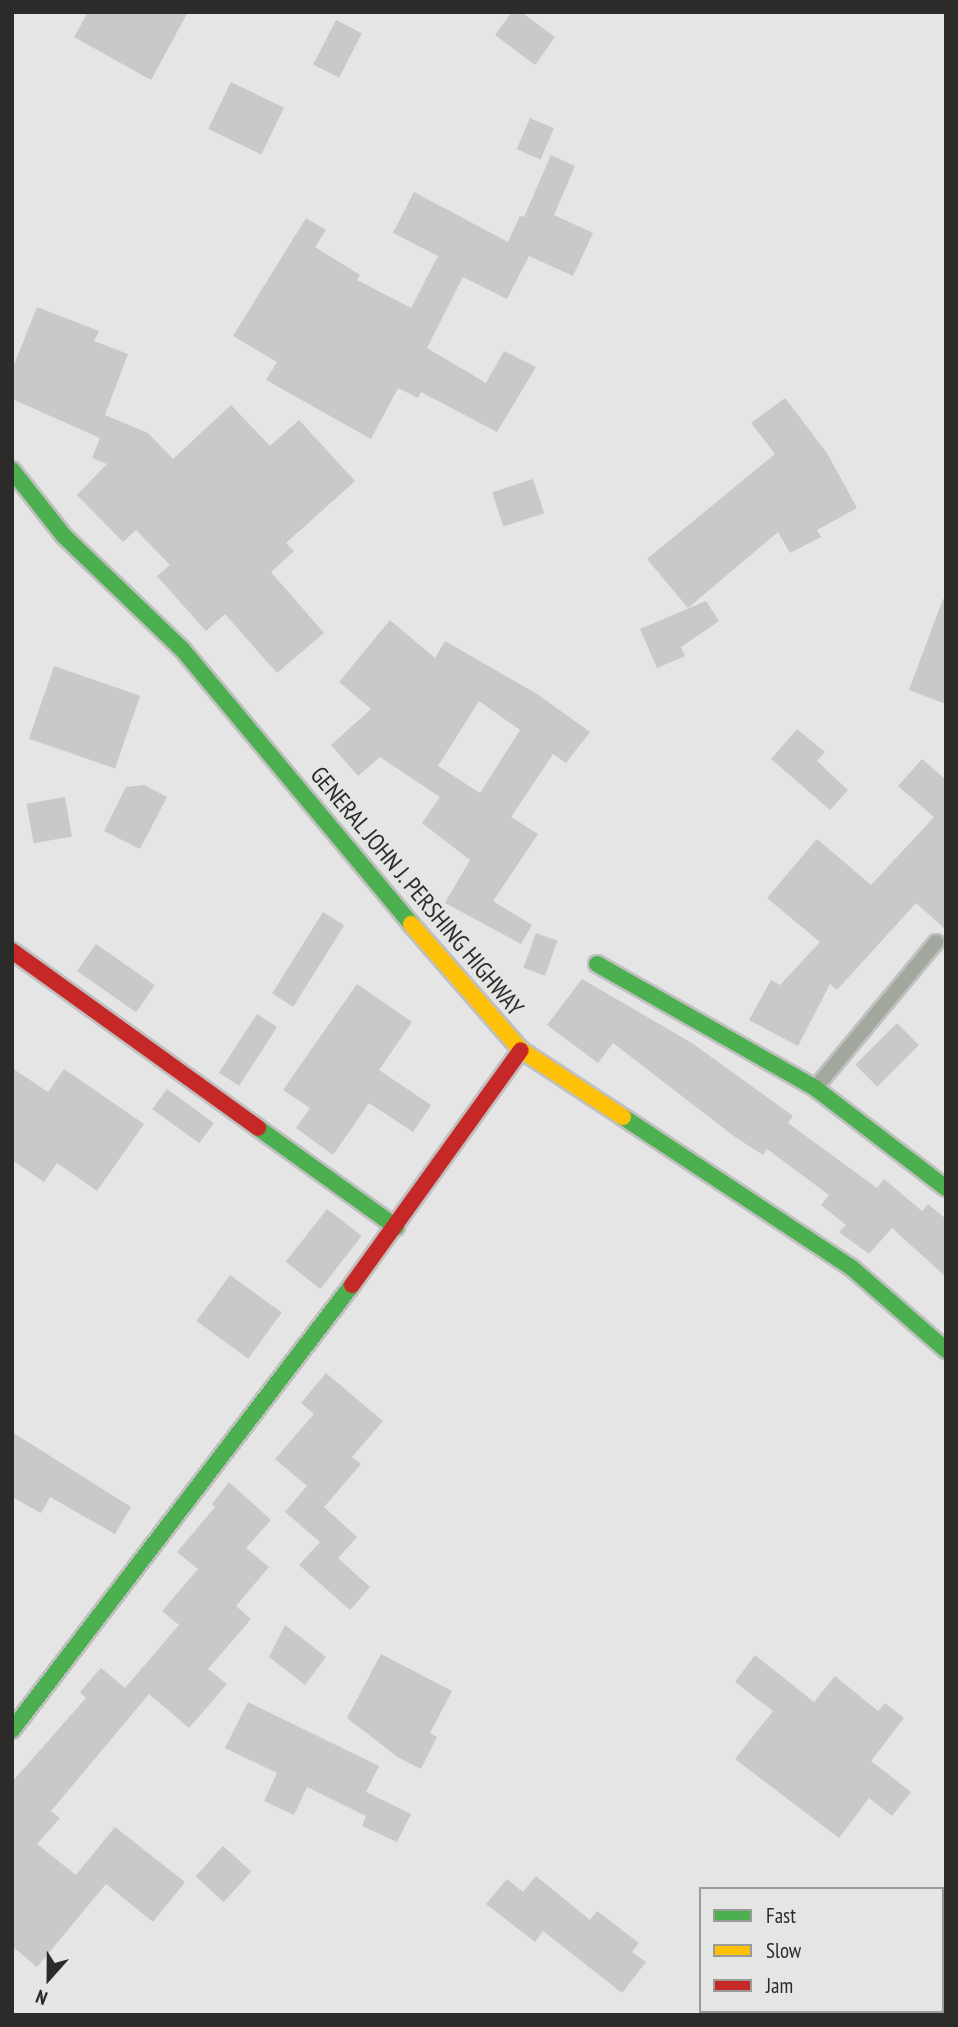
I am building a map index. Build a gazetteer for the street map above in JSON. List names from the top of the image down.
{
  "streets": {
    "street": ["GENERAL JOHN J. PERSHING HIGHWAY"]
  },
  "legend": ["Fast", "Slow", "Jam"],
  "north": "bottom"
}
